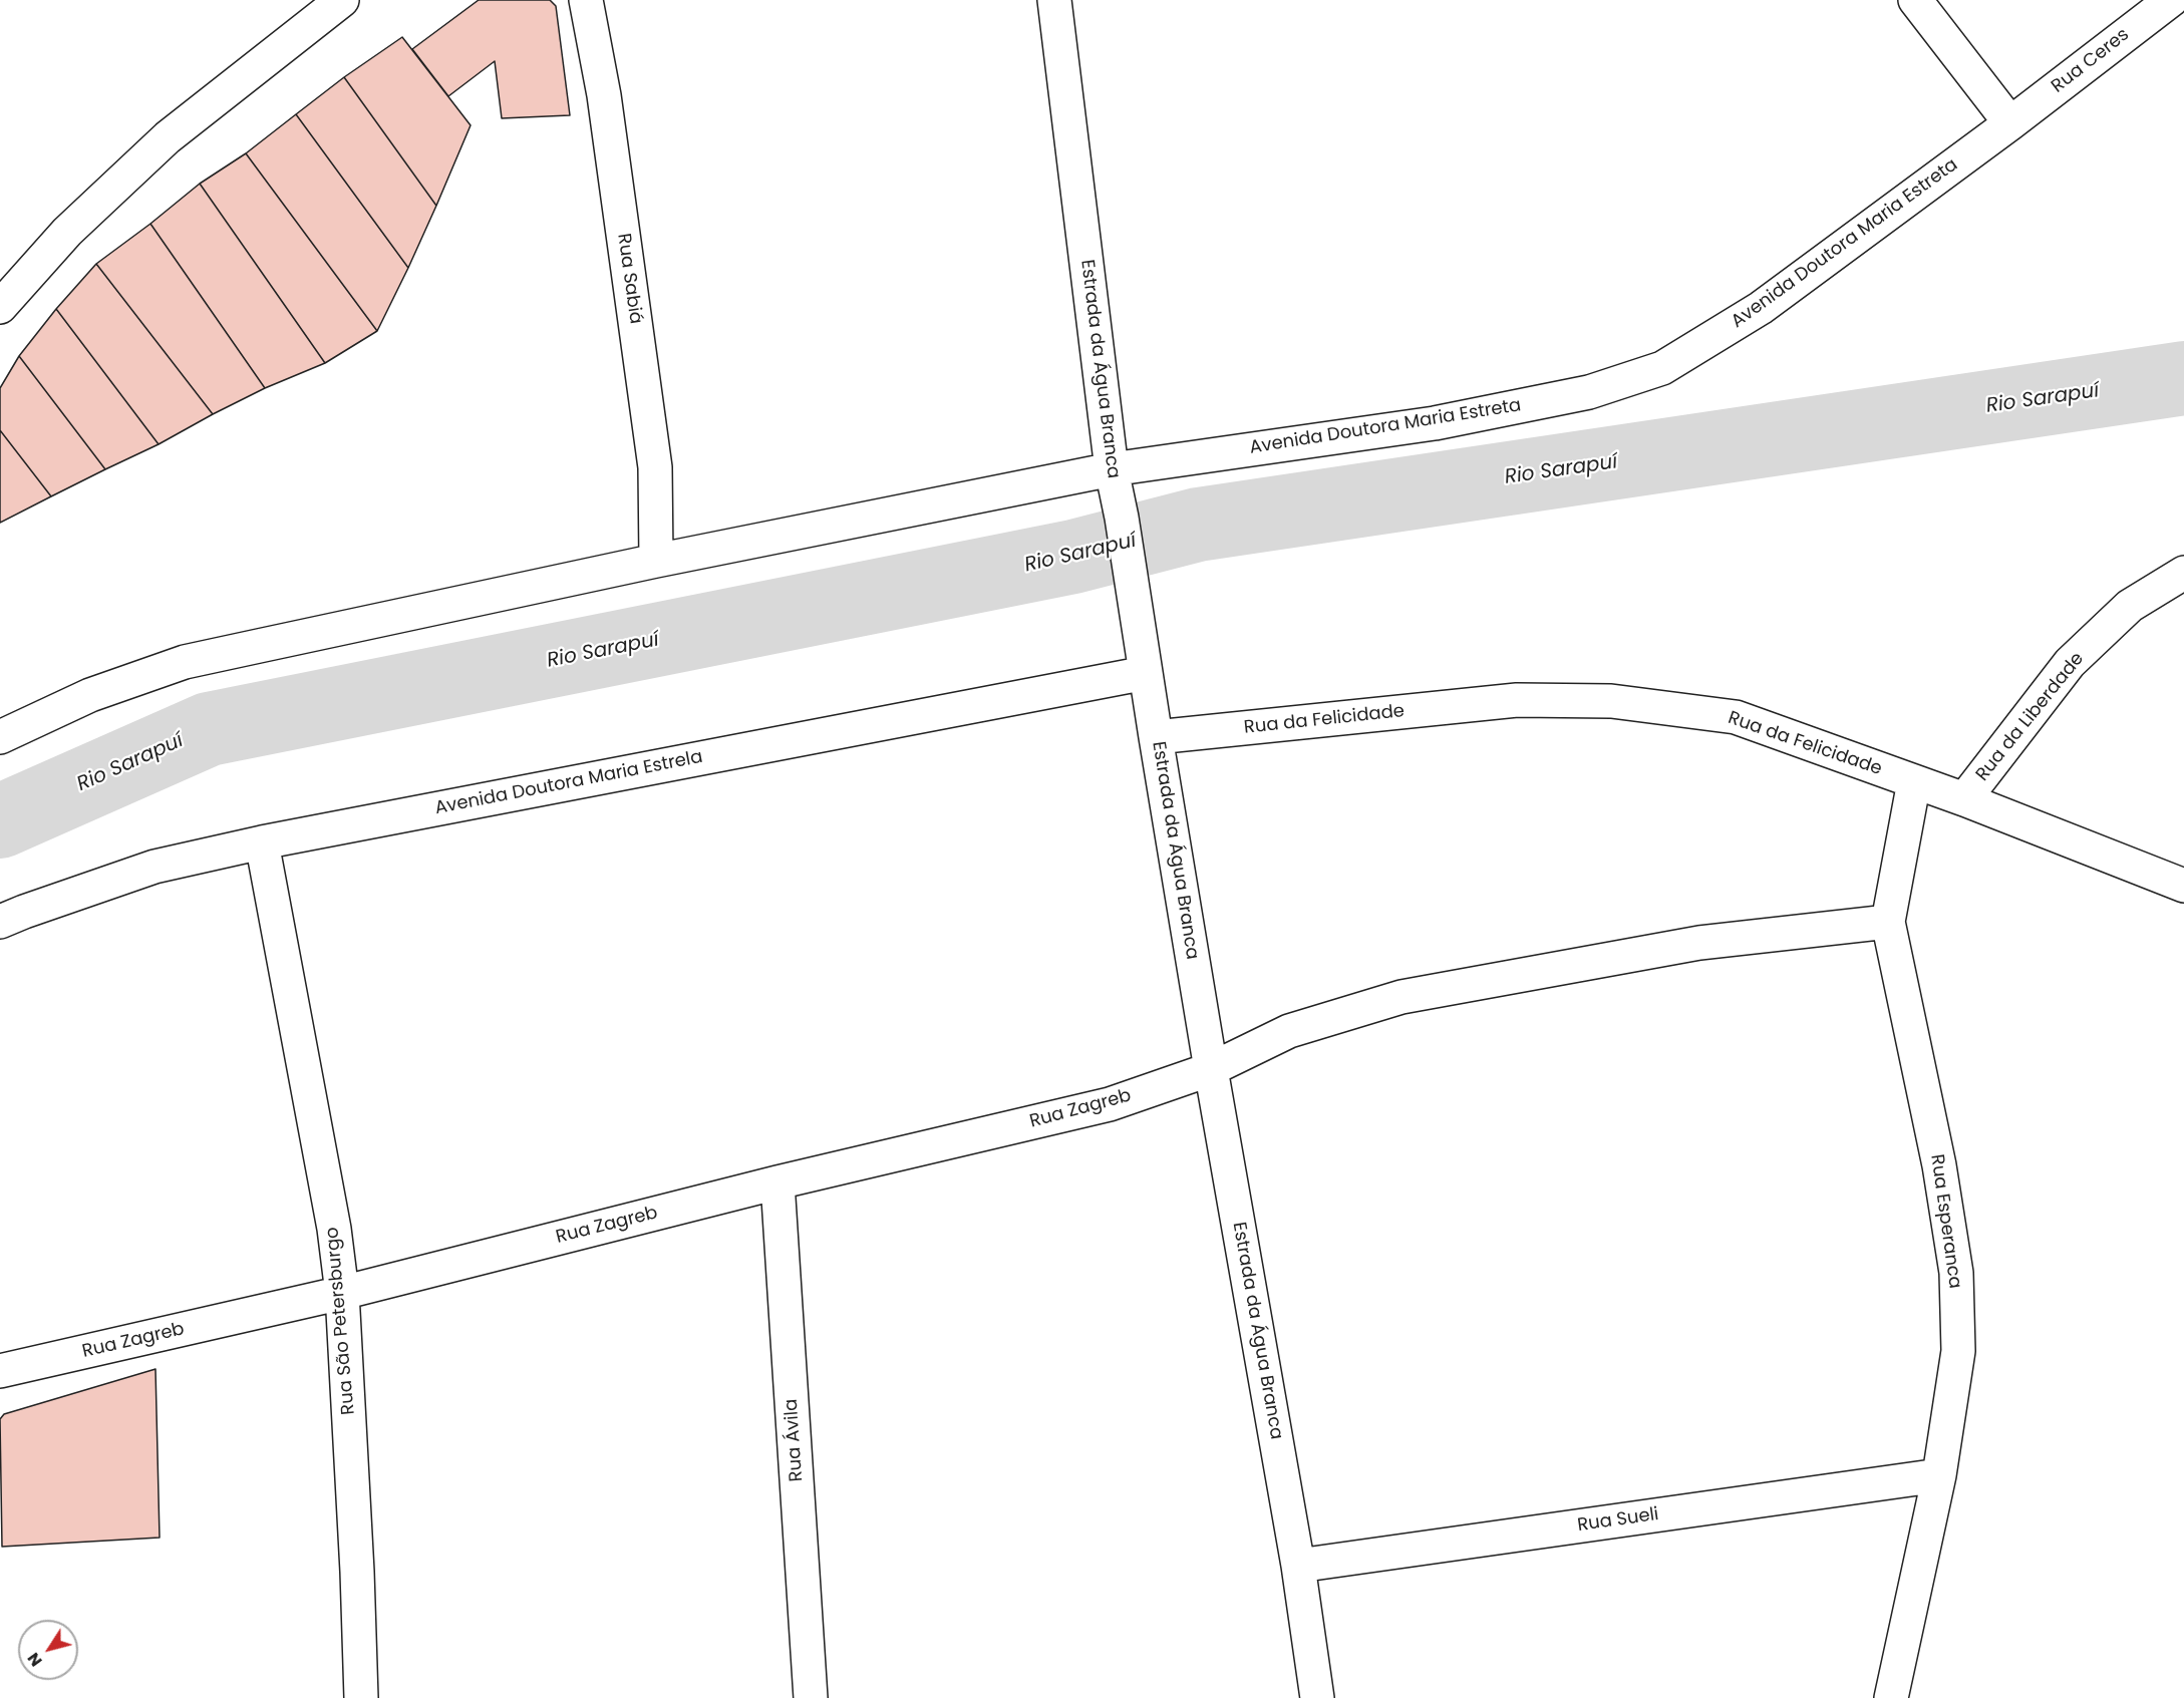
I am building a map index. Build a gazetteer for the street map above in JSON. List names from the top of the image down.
{
  "streets": {
    "street": [
      "Rua Ceres",
      "Avenida Doutora Maria Estreta",
      "Rua Sabiá",
      "Estrada da Água Branca",
      "Rua da Liberdade",
      "Rua da Felicidade",
      "Avenida Doutora Maria Estrela",
      "Rua Zagreb",
      "Rua Esperanca",
      "Rua São Petersburgo",
      "Rua Ávila",
      "Rua Sueli"
    ]
  },
  "crossings": [
    ["Rua Ceres", "Avenida Doutora Maria Estreta"],
    ["Avenida Doutora Maria Estreta", "Estrada da Água Branca"],
    ["Estrada da Água Branca", "Rua da Felicidade"],
    ["Estrada da Água Branca", "Avenida Doutora Maria Estrela"],
    ["Estrada da Água Branca", "Rua Zagreb"],
    ["Estrada da Água Branca", "Rua Sueli"],
    ["Rua da Liberdade", "Rua da Felicidade"],
    ["Rua da Felicidade", "Rua Esperanca"],
    ["Avenida Doutora Maria Estrela", "Rua São Petersburgo"],
    ["Rua Zagreb", "Rua Esperanca"],
    ["Rua Zagreb", "Rua São Petersburgo"],
    ["Rua Zagreb", "Rua Ávila"],
    ["Rua Esperanca", "Rua Sueli"]
  ],
  "water": ["Rio Sarapuí"],
  "north": "bottom left"
}
